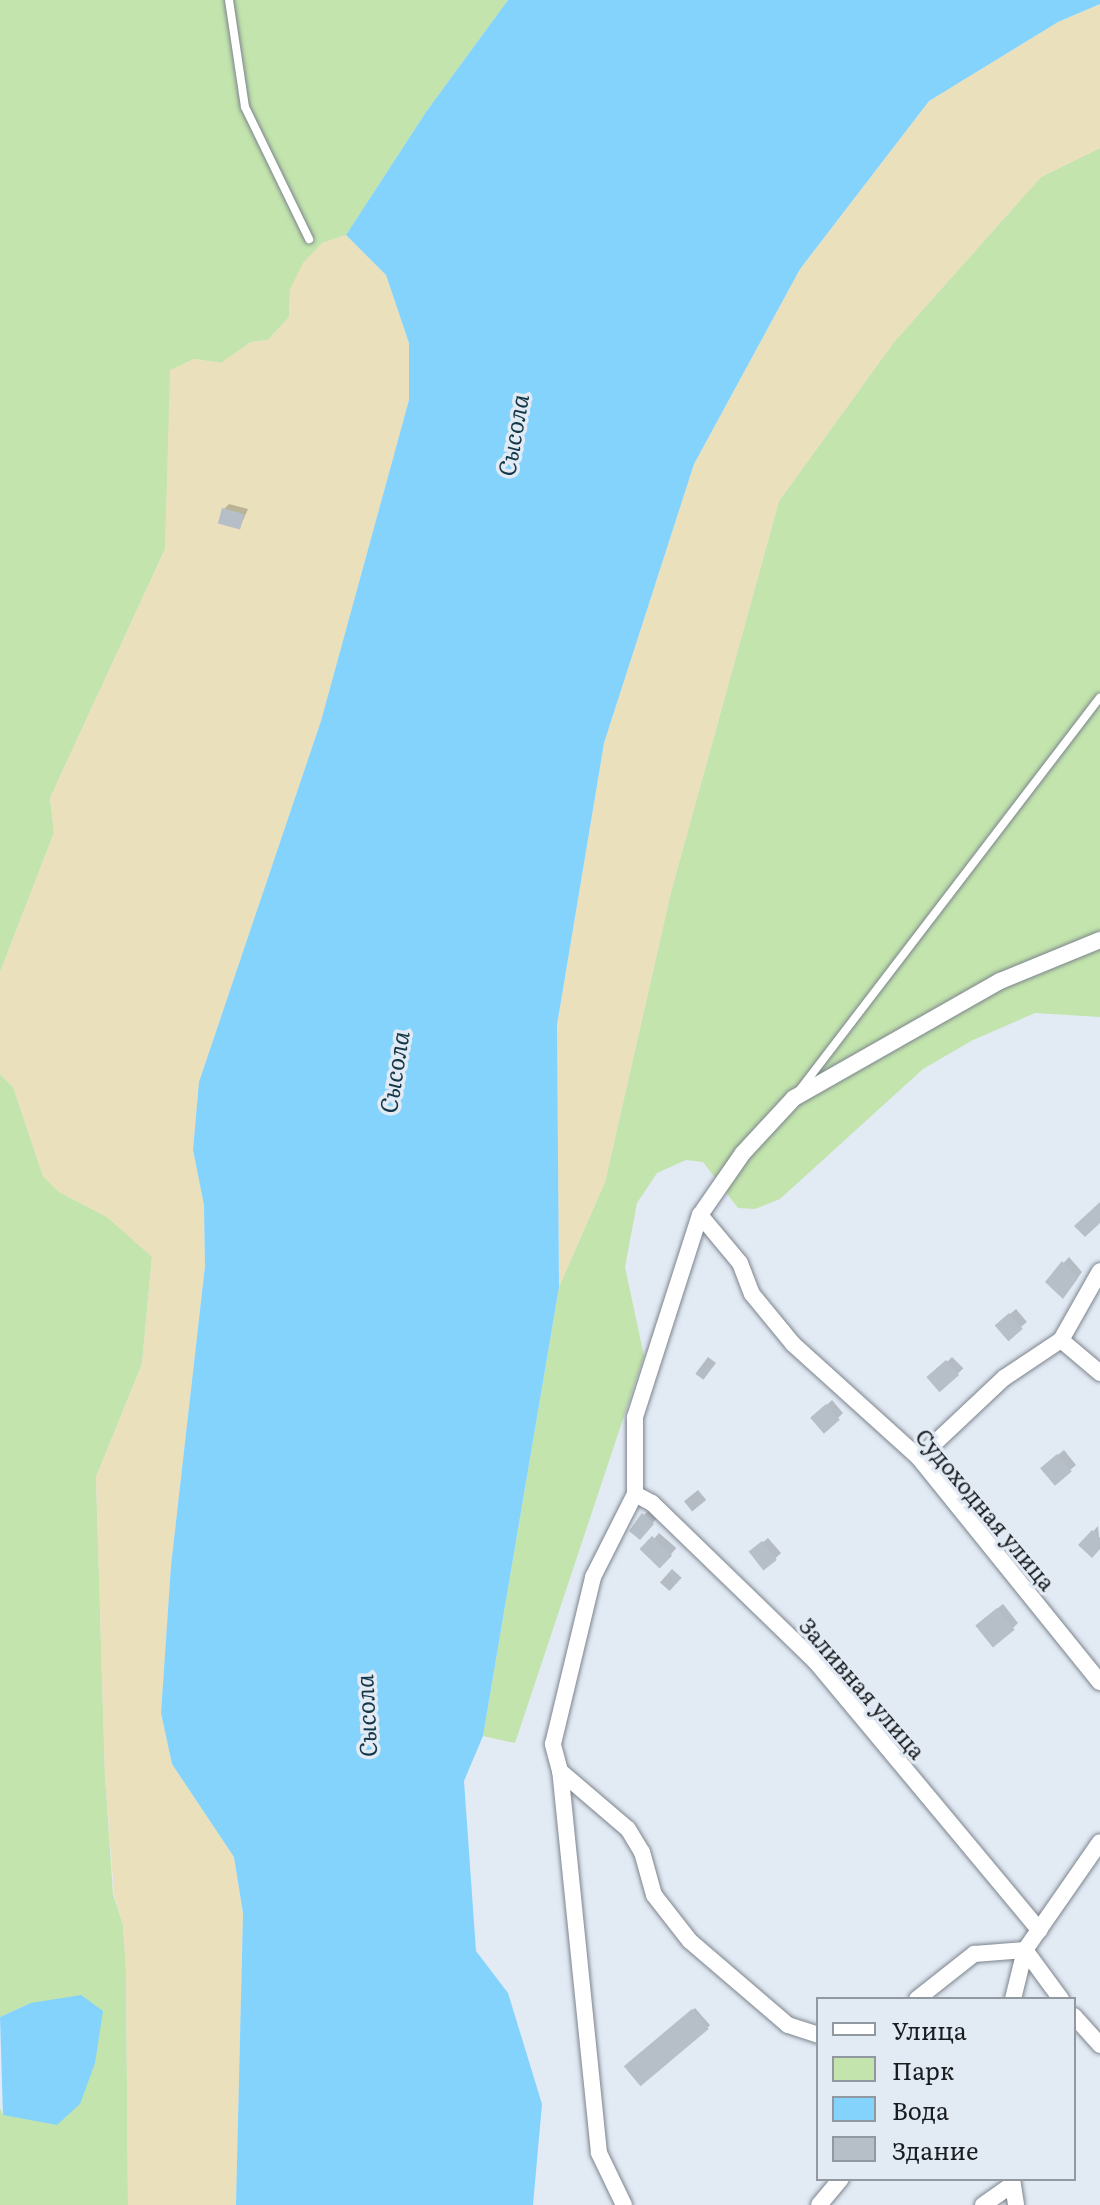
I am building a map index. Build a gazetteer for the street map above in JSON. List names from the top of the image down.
{
  "streets": {
    "street": ["Судоходная улица", "Заливная улица"]
  },
  "water": ["Сысола"],
  "legend": [
    "Улица",
    "Парк",
    "Вода",
    "Здание"
  ]
}
